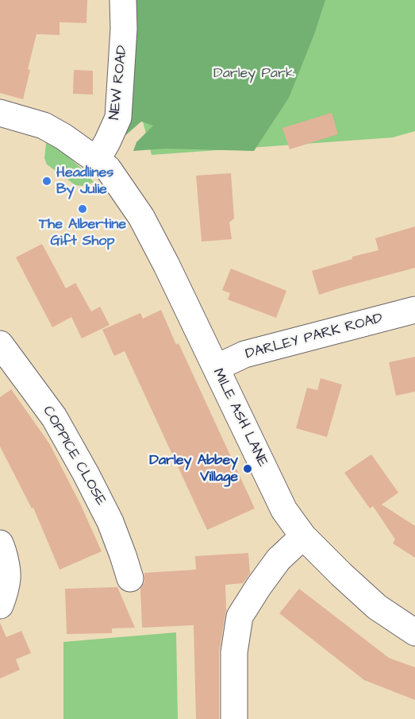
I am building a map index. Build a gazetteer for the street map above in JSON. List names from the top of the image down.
{
  "streets": {
    "street": [
      "NEW ROAD",
      "DARLEY PARK ROAD",
      "MILE ASH LANE",
      "COPPICE CLOSE"
    ]
  },
  "crossings": [
    ["NEW ROAD", "MILE ASH LANE"],
    ["DARLEY PARK ROAD", "MILE ASH LANE"]
  ],
  "parks": ["Darley Park"],
  "places": ["Headlines By Julie", "The Albertine Gift Shop", "Darley Abbey Village"]
}
